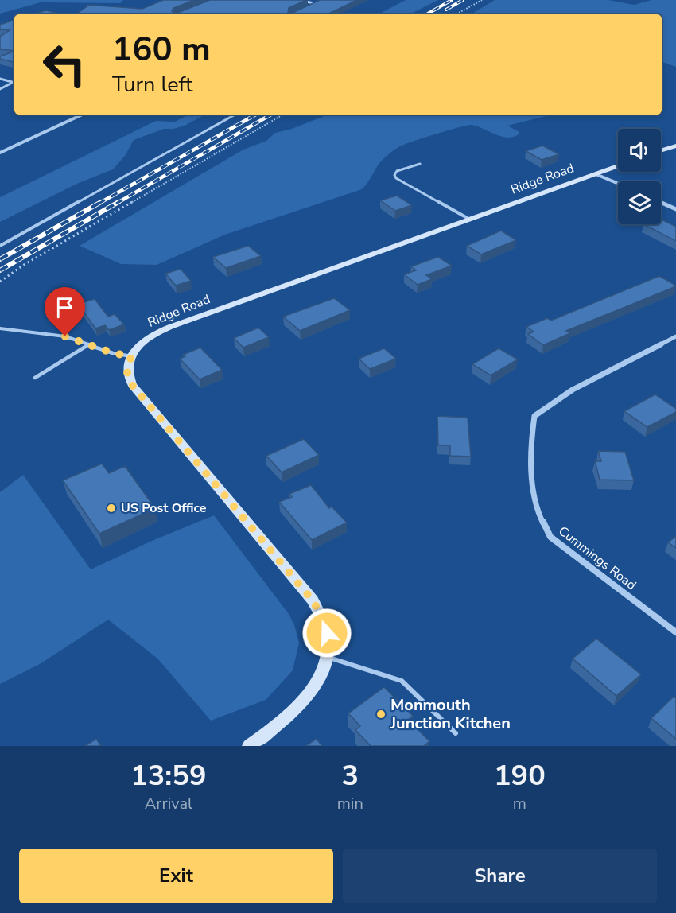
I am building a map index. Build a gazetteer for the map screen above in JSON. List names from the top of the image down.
{
  "streets": {
    "street": ["Ridge Road", "Cummings Road"]
  },
  "places": ["US Post Office", "Monmouth Junction Kitchen"],
  "page": {
    "turn": ["160 m", "Turn left"],
    "eta": [
      "13:59",
      "Arrival",
      "3",
      "min",
      "190",
      "m"
    ],
    "buttons": ["Exit", "Share"]
  }
}
